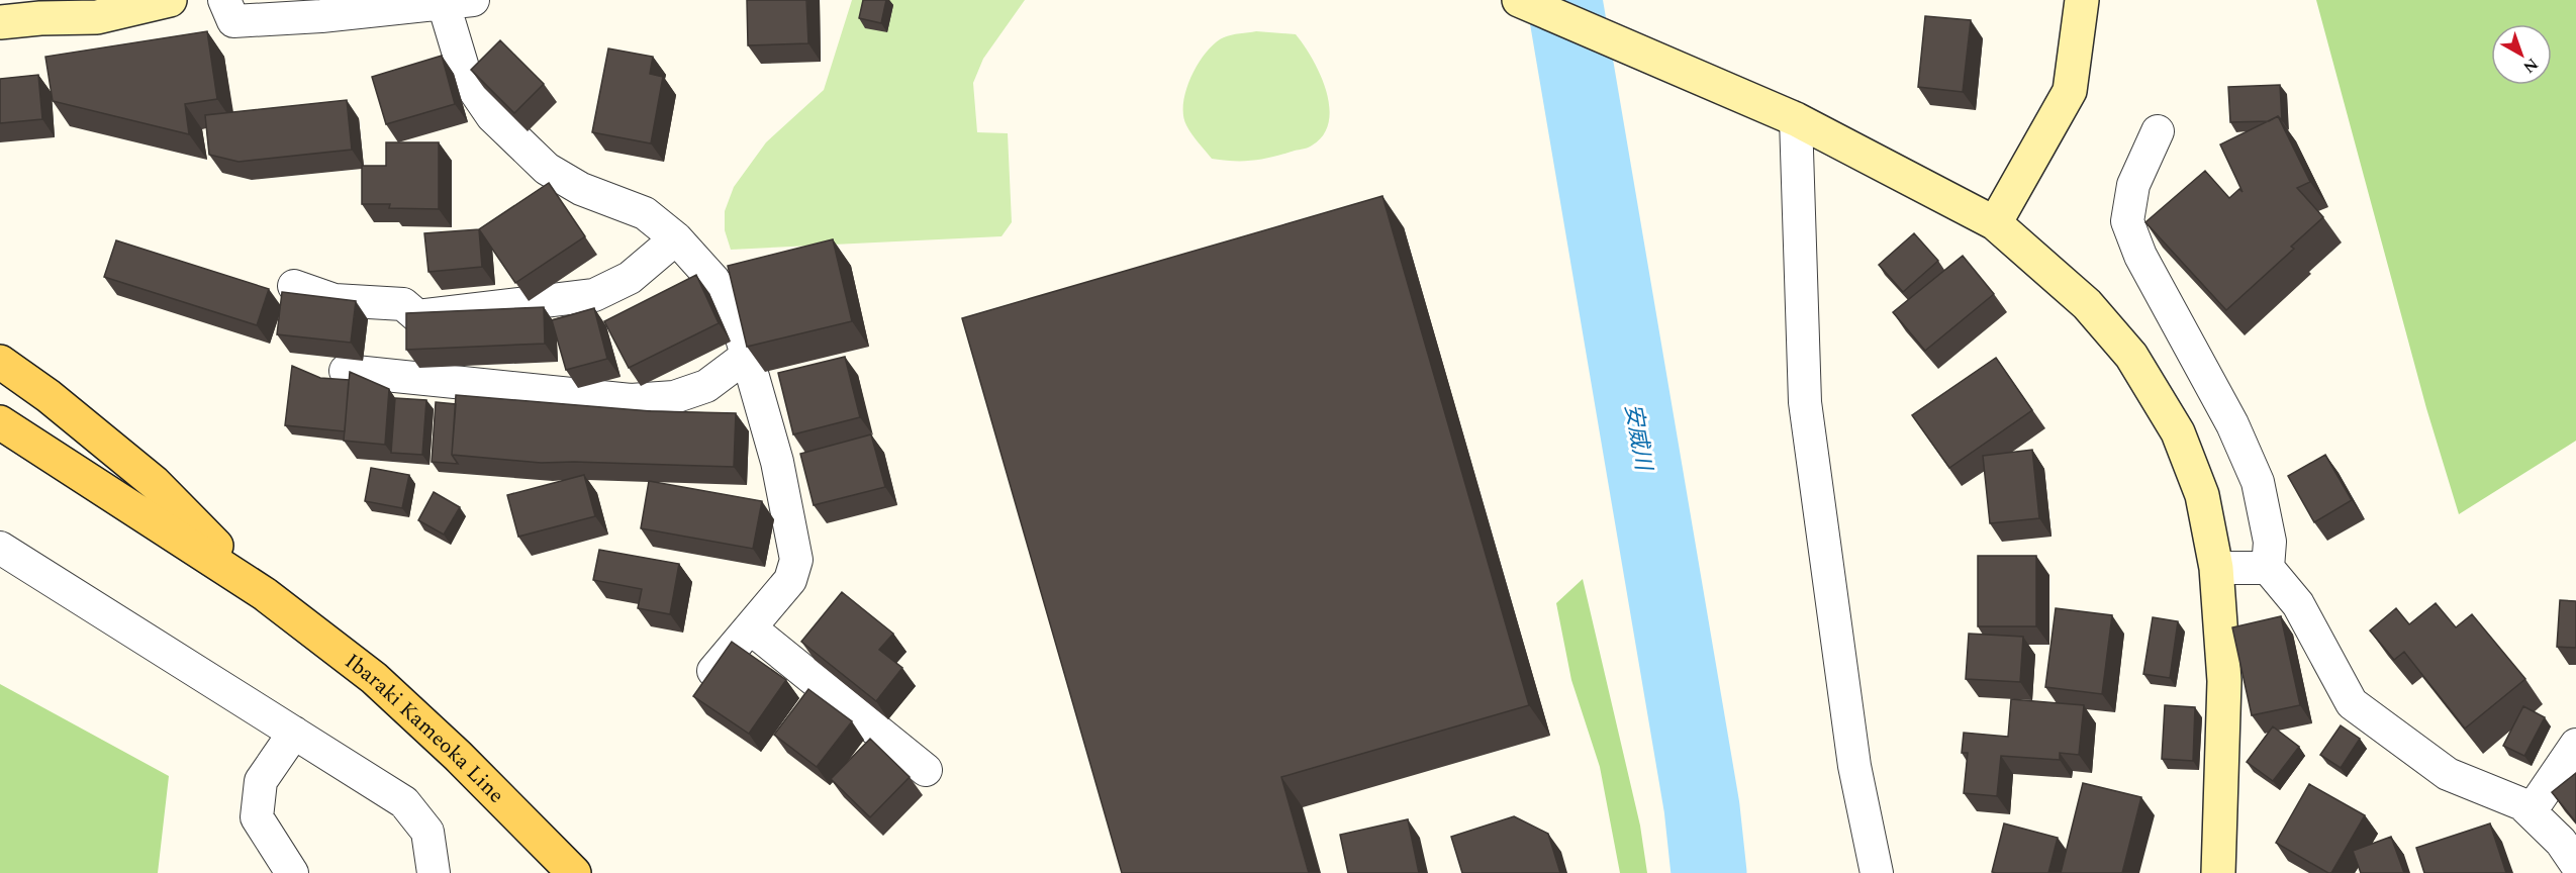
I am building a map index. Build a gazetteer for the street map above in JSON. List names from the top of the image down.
{
  "streets": {
    "main road": ["Ibaraki Kameoka Line"]
  },
  "water": ["安威川"],
  "north": "bottom right"
}
